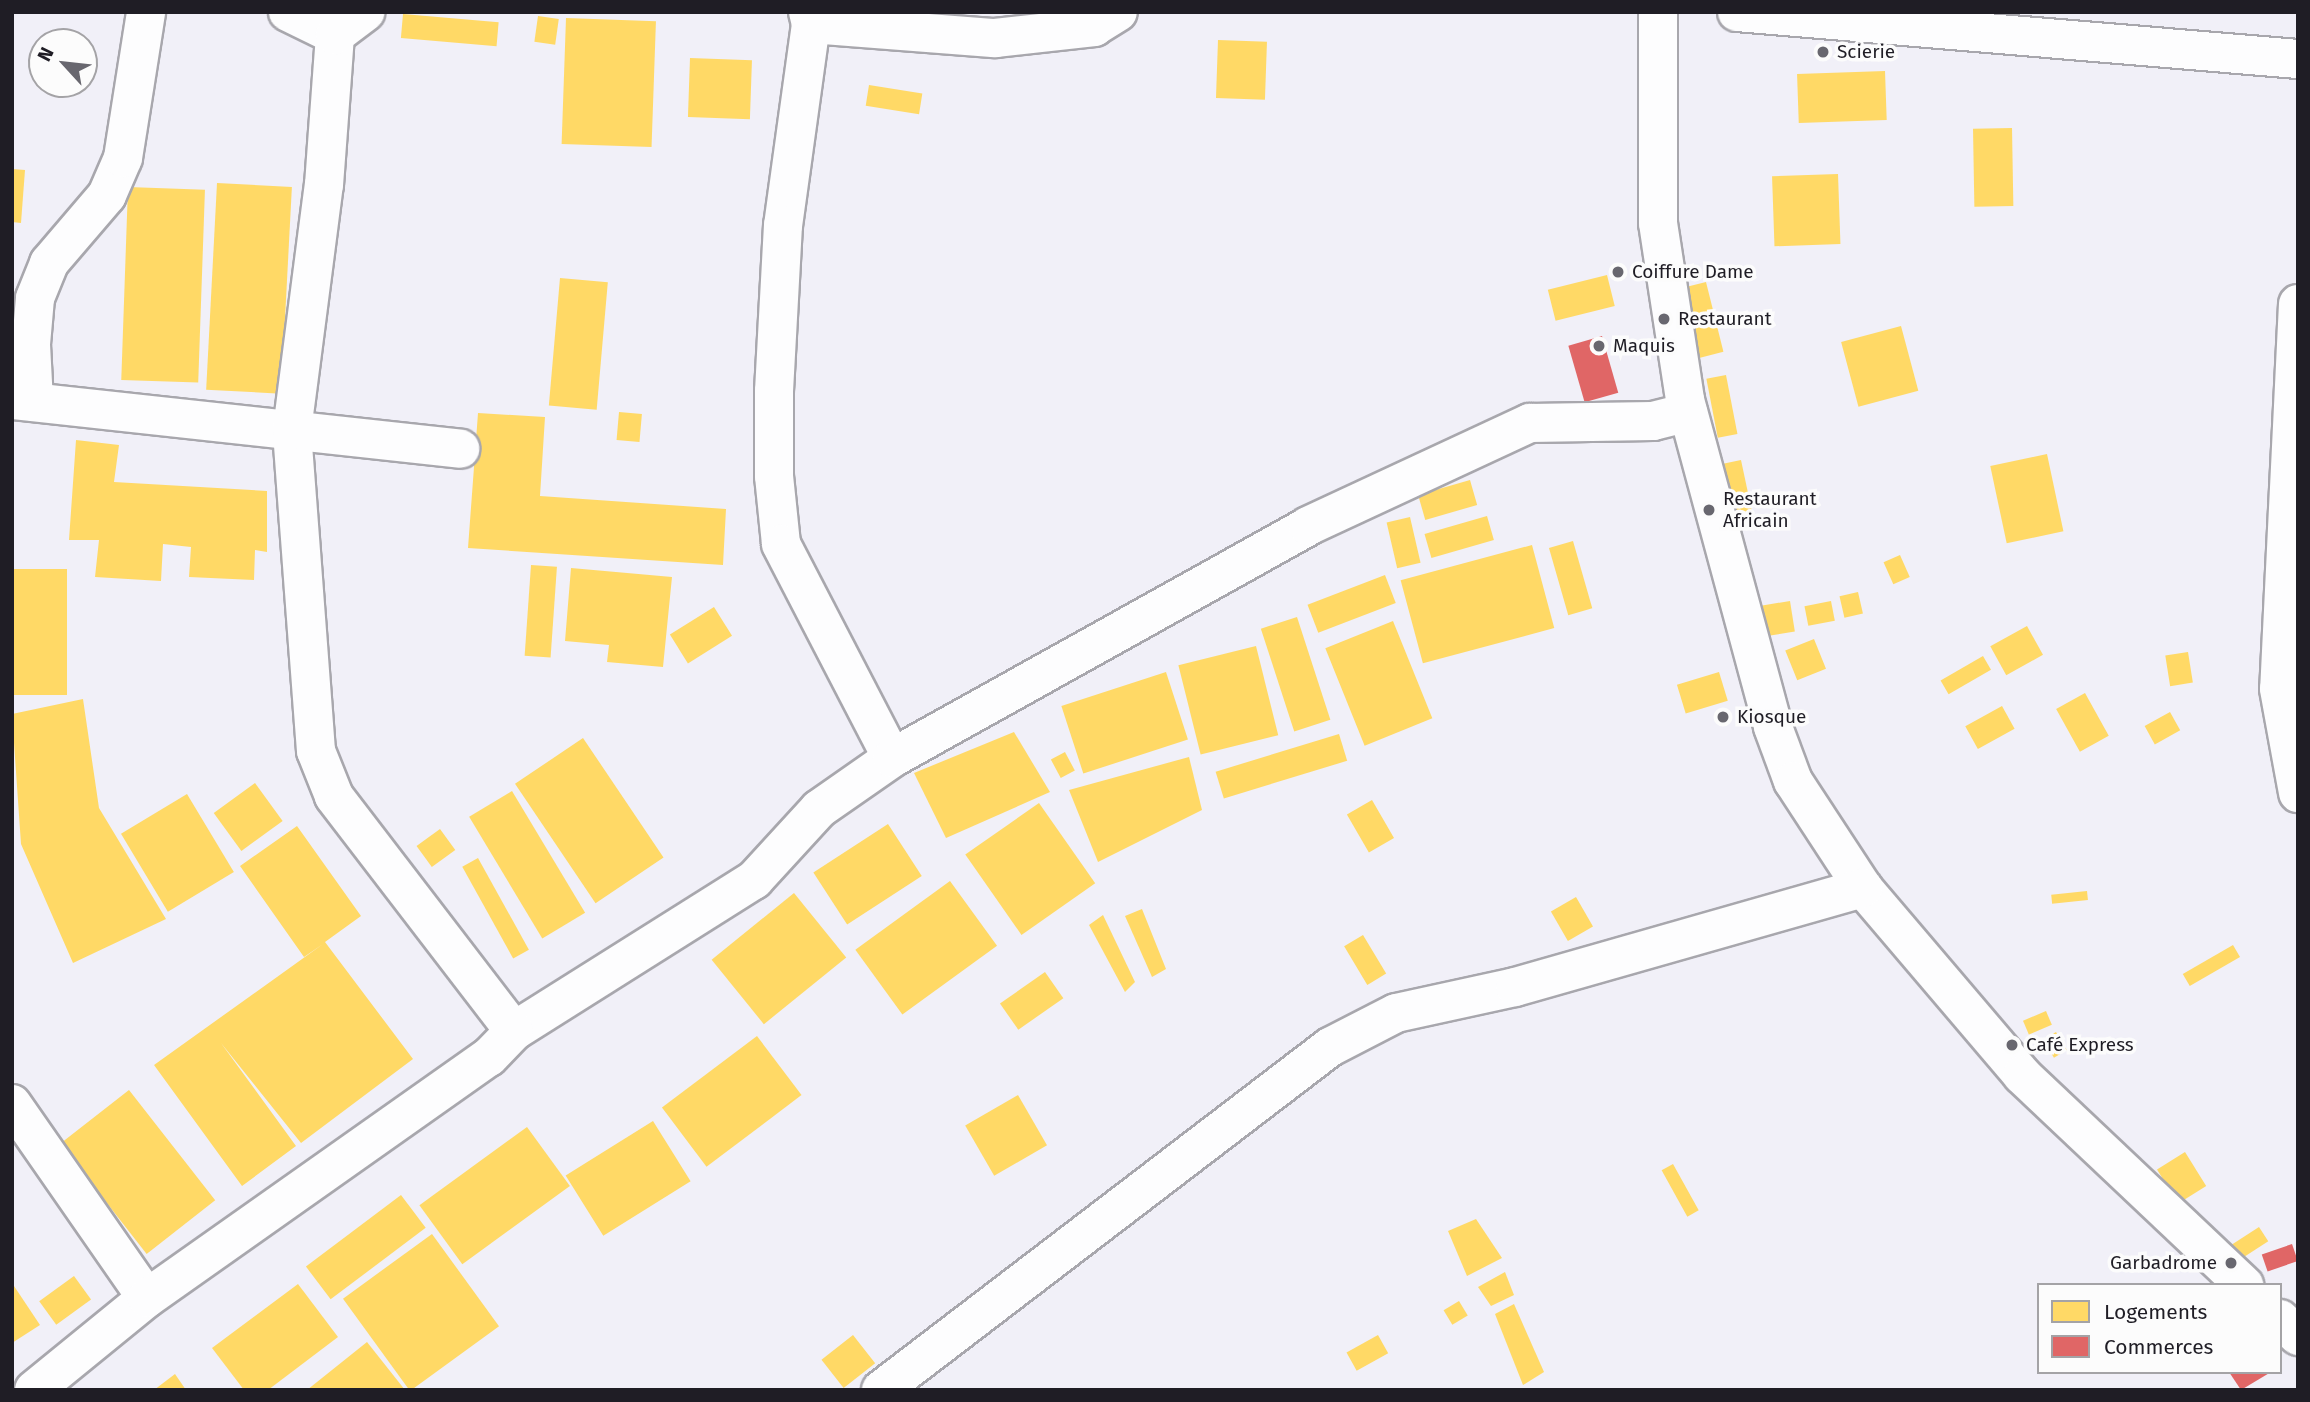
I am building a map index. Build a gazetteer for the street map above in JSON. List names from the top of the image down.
{
  "places": [
    "Scierie",
    "Coiffure Dame",
    "Restaurant",
    "Maquis",
    "Restaurant Africain",
    "Kiosque",
    "Café Express",
    "Garbadrome"
  ],
  "legend": ["Logements", "Commerces"],
  "north": "top left"
}
